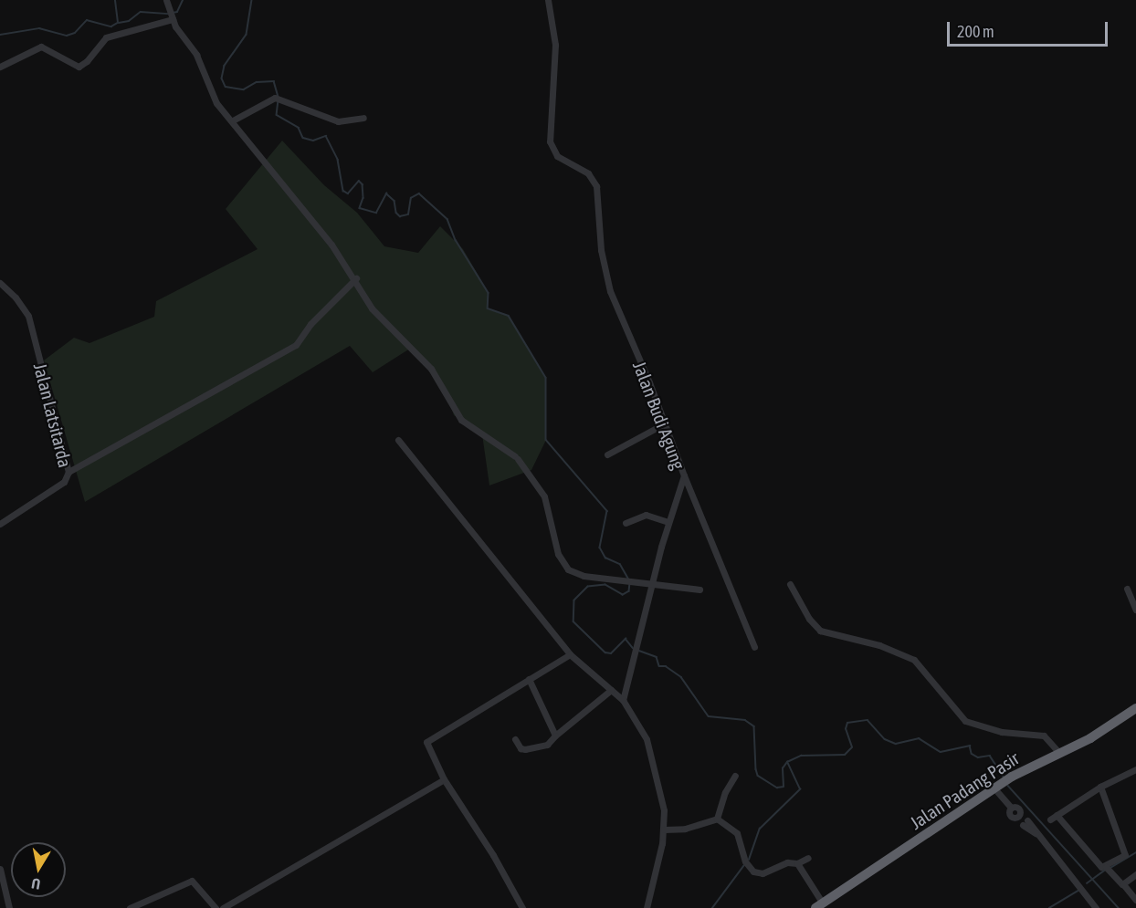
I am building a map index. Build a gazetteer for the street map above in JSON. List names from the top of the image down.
{
  "streets": {
    "highway": ["Jalan Padang Pasir"],
    "street": ["Jalan Latsitarda", "Jalan Budi Agung"]
  },
  "scale_bar": "200 m",
  "north": "bottom"
}
